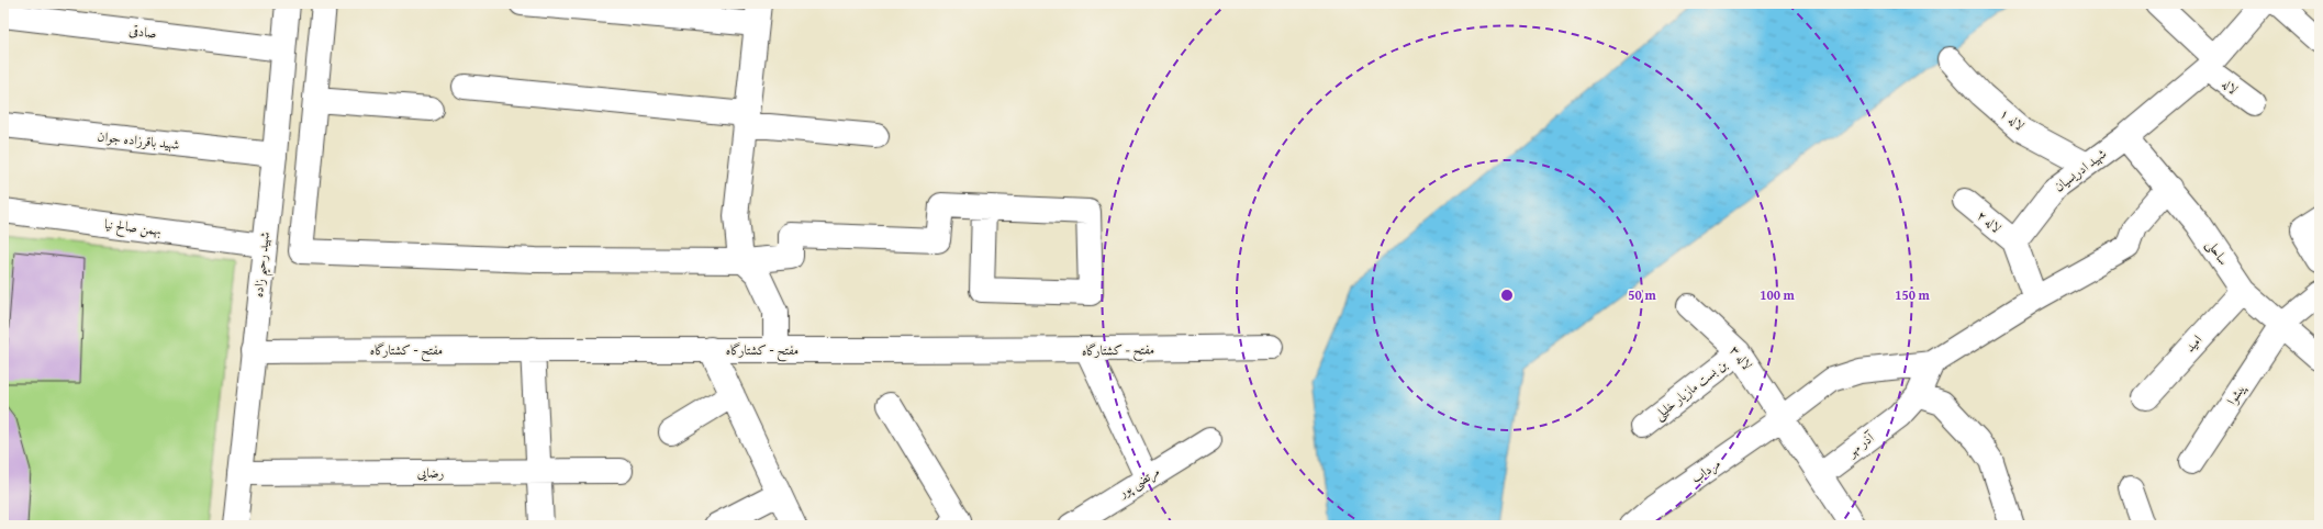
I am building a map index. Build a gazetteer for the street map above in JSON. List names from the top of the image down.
{
  "streets": {
    "street": [
      "صادقی",
      "لاله",
      "لاله ۱",
      "شهید باقرزاده جوان",
      "شهید ادریسیان",
      "لاله ۲",
      "بهمن صالح نیا",
      "ساحلی",
      "شهید رحیم زاده",
      "امید",
      "مفتح - کشتارگاه",
      "لاله ۳",
      "بن بست مازیار خلیلی",
      "پیشوا",
      "آذر مهر",
      "مرداب",
      "رضایی",
      "مرتضی پور"
    ]
  },
  "crossings": [
    ["صادقی", "شهید رحیم زاده"],
    ["لاله", "شهید ادریسیان"],
    ["لاله ۱", "شهید ادریسیان"],
    ["شهید باقرزاده جوان", "شهید رحیم زاده"],
    ["شهید ادریسیان", "لاله ۲"],
    ["شهید ادریسیان", "ساحلی"],
    ["بهمن صالح نیا", "شهید رحیم زاده"],
    ["ساحلی", "امید"],
    ["ساحلی", "پیشوا"],
    ["شهید رحیم زاده", "مفتح - کشتارگاه"],
    ["شهید رحیم زاده", "رضایی"],
    ["لاله ۳", "بن بست مازیار خلیلی"],
    ["لاله ۳", "آذر مهر"],
    ["لاله ۳", "مرداب"],
    ["آذر مهر", "مرداب"]
  ],
  "rings": ["50 m", "100 m", "150 m"]
}
